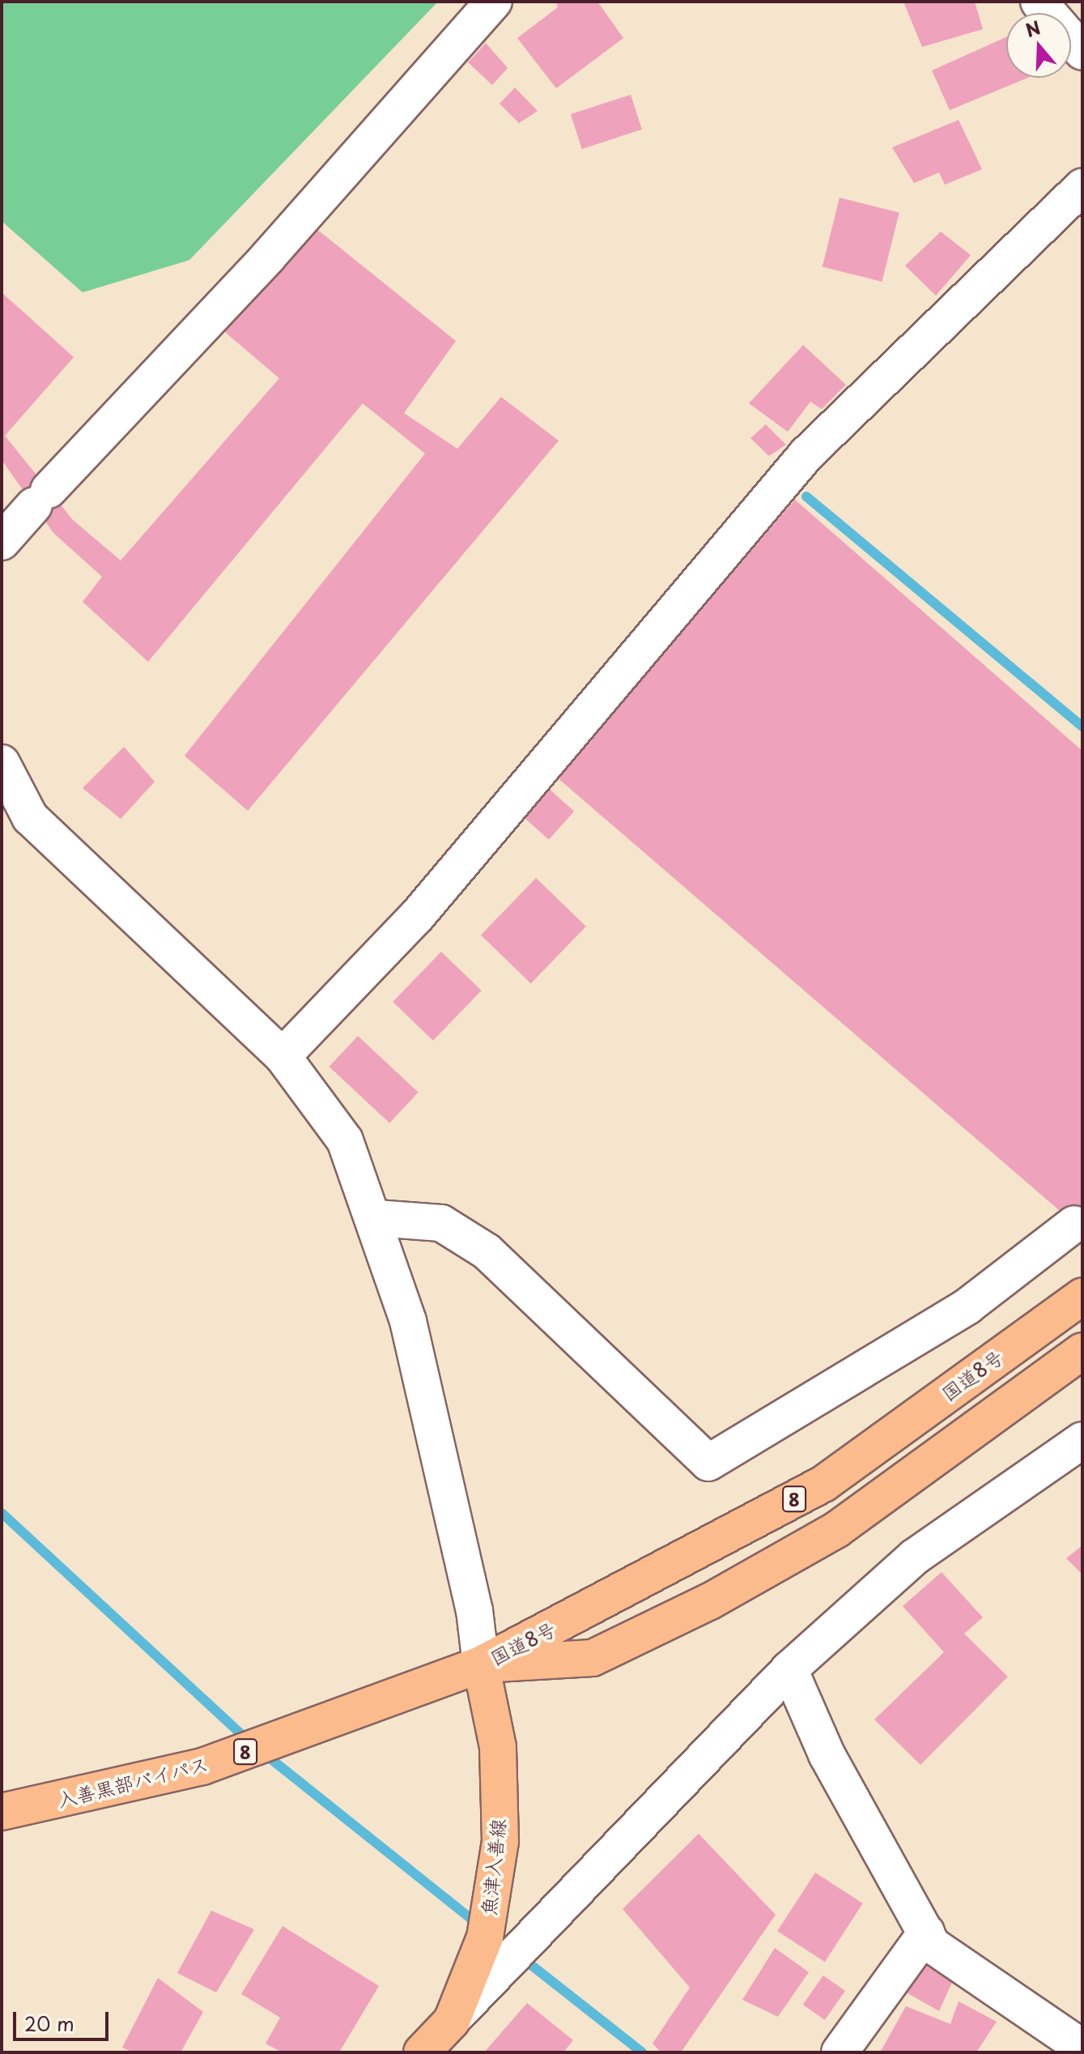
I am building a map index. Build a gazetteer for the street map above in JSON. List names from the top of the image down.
{
  "streets": {
    "main road": [
      "国道8号",
      "8",
      "入善黒部バイパス",
      "魚津入善線"
    ]
  },
  "crossings": [
    ["国道8号", "入善黒部バイパス"],
    ["国道8号", "魚津入善線"],
    ["入善黒部バイパス", "魚津入善線"]
  ],
  "scale_bar": "20 m",
  "north": "top"
}
